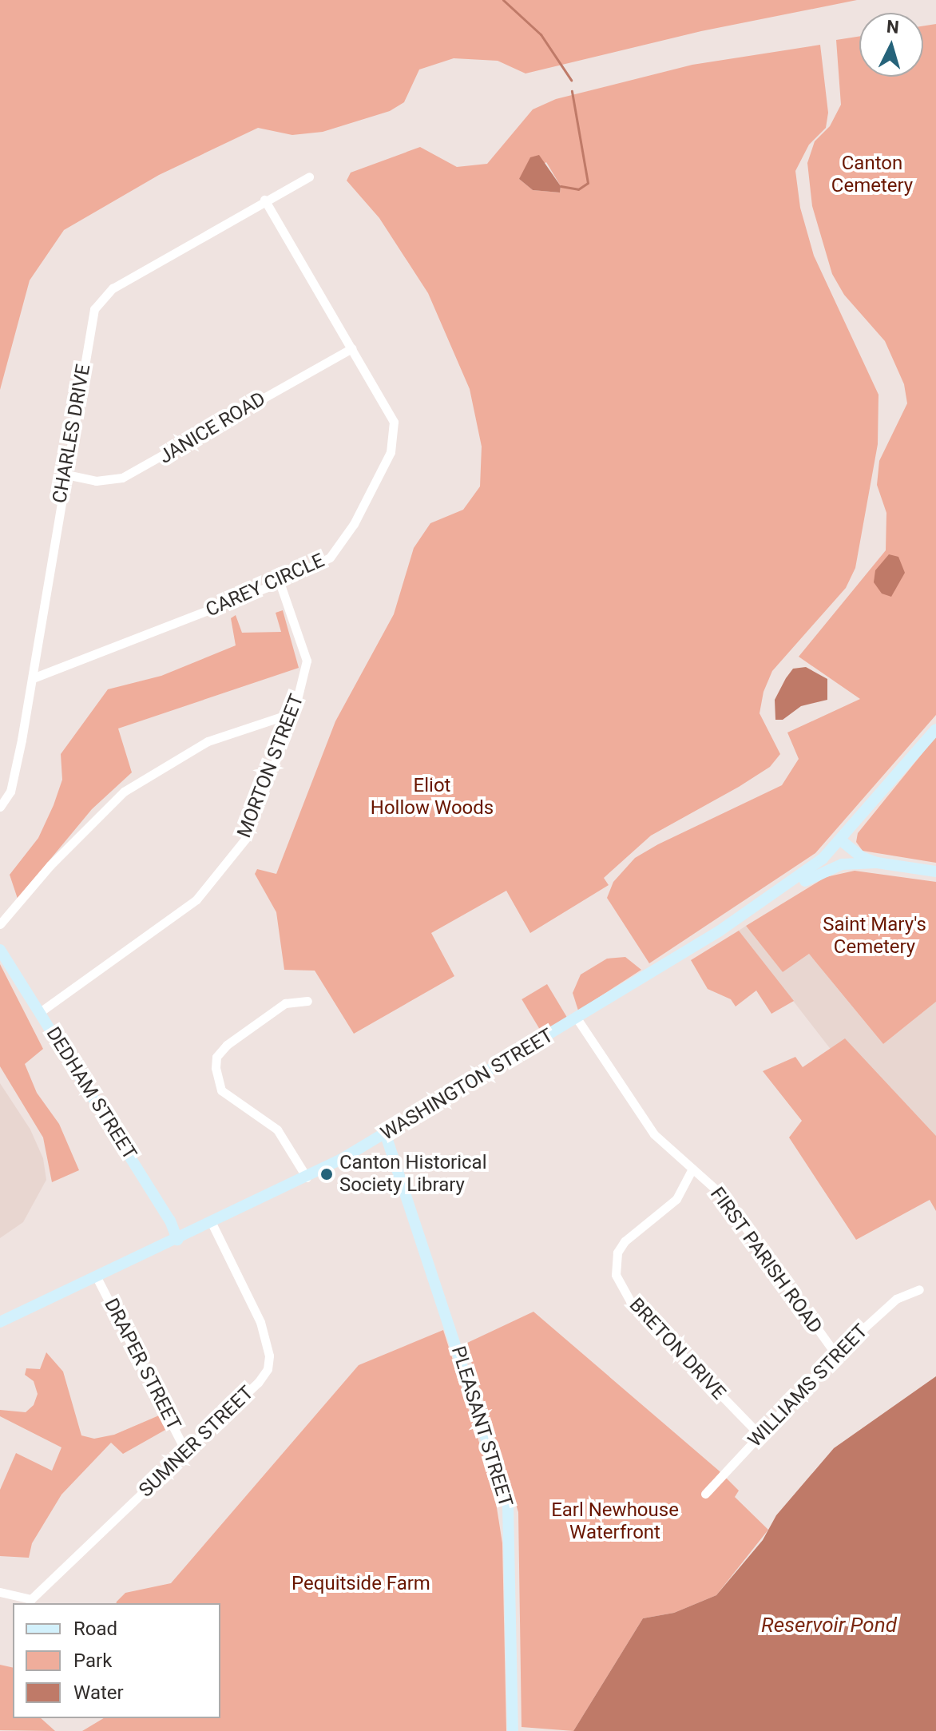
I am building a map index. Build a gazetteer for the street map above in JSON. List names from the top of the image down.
{
  "streets": {
    "main road": ["WASHINGTON STREET", "DEDHAM STREET", "PLEASANT STREET"],
    "street": [
      "JANICE ROAD",
      "CHARLES DRIVE",
      "CAREY CIRCLE",
      "MORTON STREET",
      "FIRST PARISH ROAD",
      "BRETON DRIVE",
      "DRAPER STREET",
      "WILLIAMS STREET",
      "SUMNER STREET"
    ]
  },
  "crossings": [
    ["JANICE ROAD", "CHARLES DRIVE"],
    ["JANICE ROAD", "CAREY CIRCLE"],
    ["CHARLES DRIVE", "CAREY CIRCLE"],
    ["CAREY CIRCLE", "MORTON STREET"],
    ["MORTON STREET", "DEDHAM STREET"],
    ["WASHINGTON STREET", "DEDHAM STREET"],
    ["WASHINGTON STREET", "FIRST PARISH ROAD"],
    ["WASHINGTON STREET", "DRAPER STREET"],
    ["WASHINGTON STREET", "PLEASANT STREET"],
    ["WASHINGTON STREET", "SUMNER STREET"],
    ["FIRST PARISH ROAD", "BRETON DRIVE"],
    ["FIRST PARISH ROAD", "WILLIAMS STREET"],
    ["BRETON DRIVE", "WILLIAMS STREET"],
    ["DRAPER STREET", "SUMNER STREET"]
  ],
  "water": ["Reservoir Pond"],
  "parks": [
    "Canton Cemetery",
    "Eliot Hollow Woods",
    "Saint Mary's Cemetery",
    "Earl Newhouse Waterfront",
    "Pequitside Farm"
  ],
  "places": ["Canton Historical Society Library"],
  "legend": ["Road", "Park", "Water"],
  "north": "top"
}
